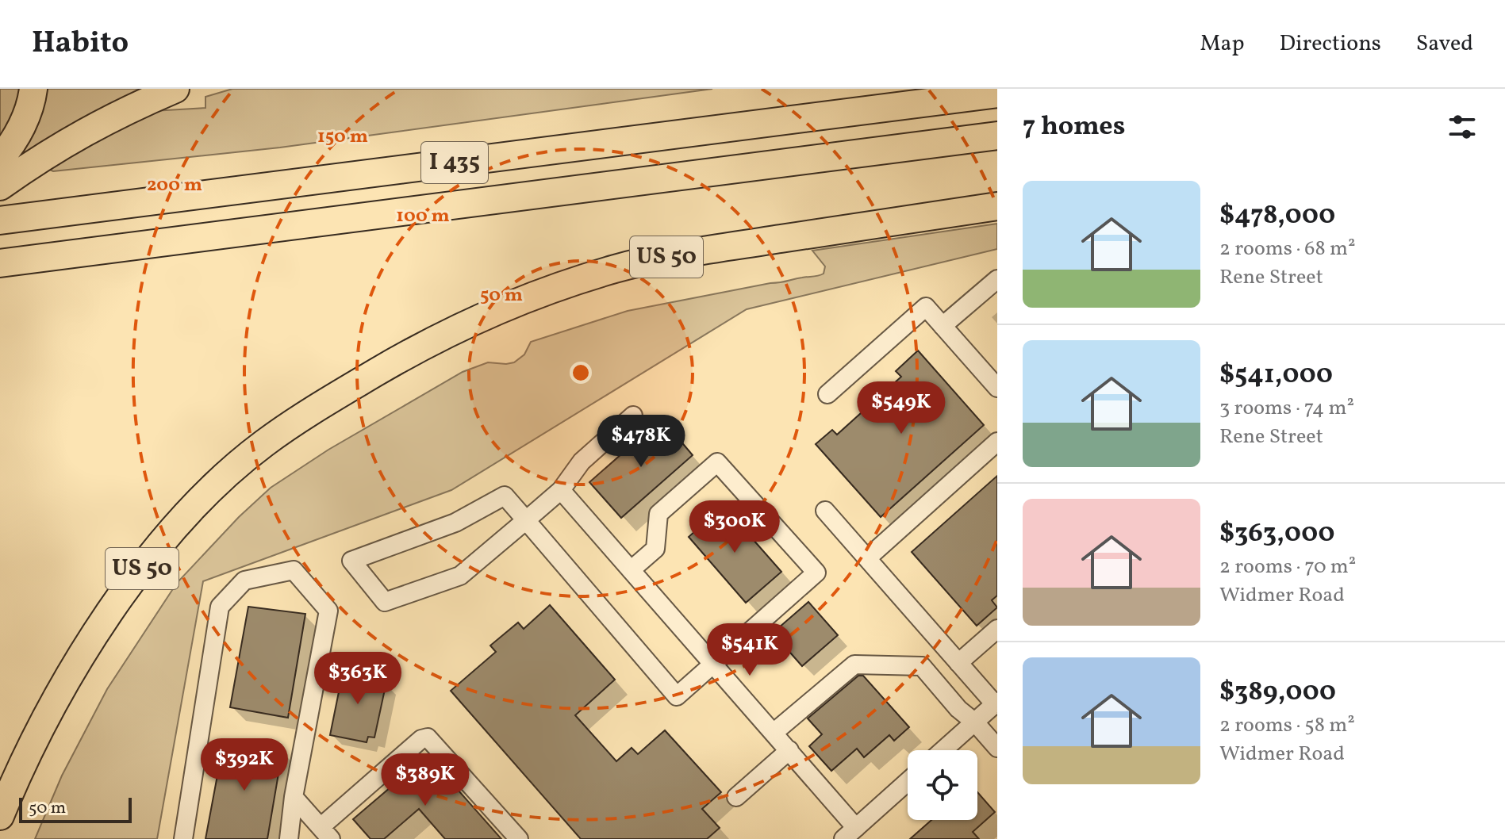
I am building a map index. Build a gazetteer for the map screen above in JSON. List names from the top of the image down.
{
  "streets": {
    "highway": ["I 435", "US 50"]
  },
  "scale_bar": "50 m",
  "page": {
    "header": "Habito",
    "nav": ["Map", "Directions", "Saved"],
    "heading": "7 homes",
    "list": [
      {
        "name": "$478,000",
        "note": "2 rooms · 68 m² · Rene Street"
      },
      {
        "name": "$541,000",
        "note": "3 rooms · 74 m² · Rene Street"
      },
      {
        "name": "$363,000",
        "note": "2 rooms · 70 m² · Widmer Road"
      },
      {
        "name": "$389,000",
        "note": "2 rooms · 58 m² · Widmer Road"
      }
    ],
    "price": [
      "$549K",
      "$478K",
      "$300K",
      "$541K",
      "$363K",
      "$392K",
      "$389K"
    ],
    "scale": "50 m"
  },
  "rings": [
    "150 m",
    "200 m",
    "100 m",
    "50 m"
  ]
}
